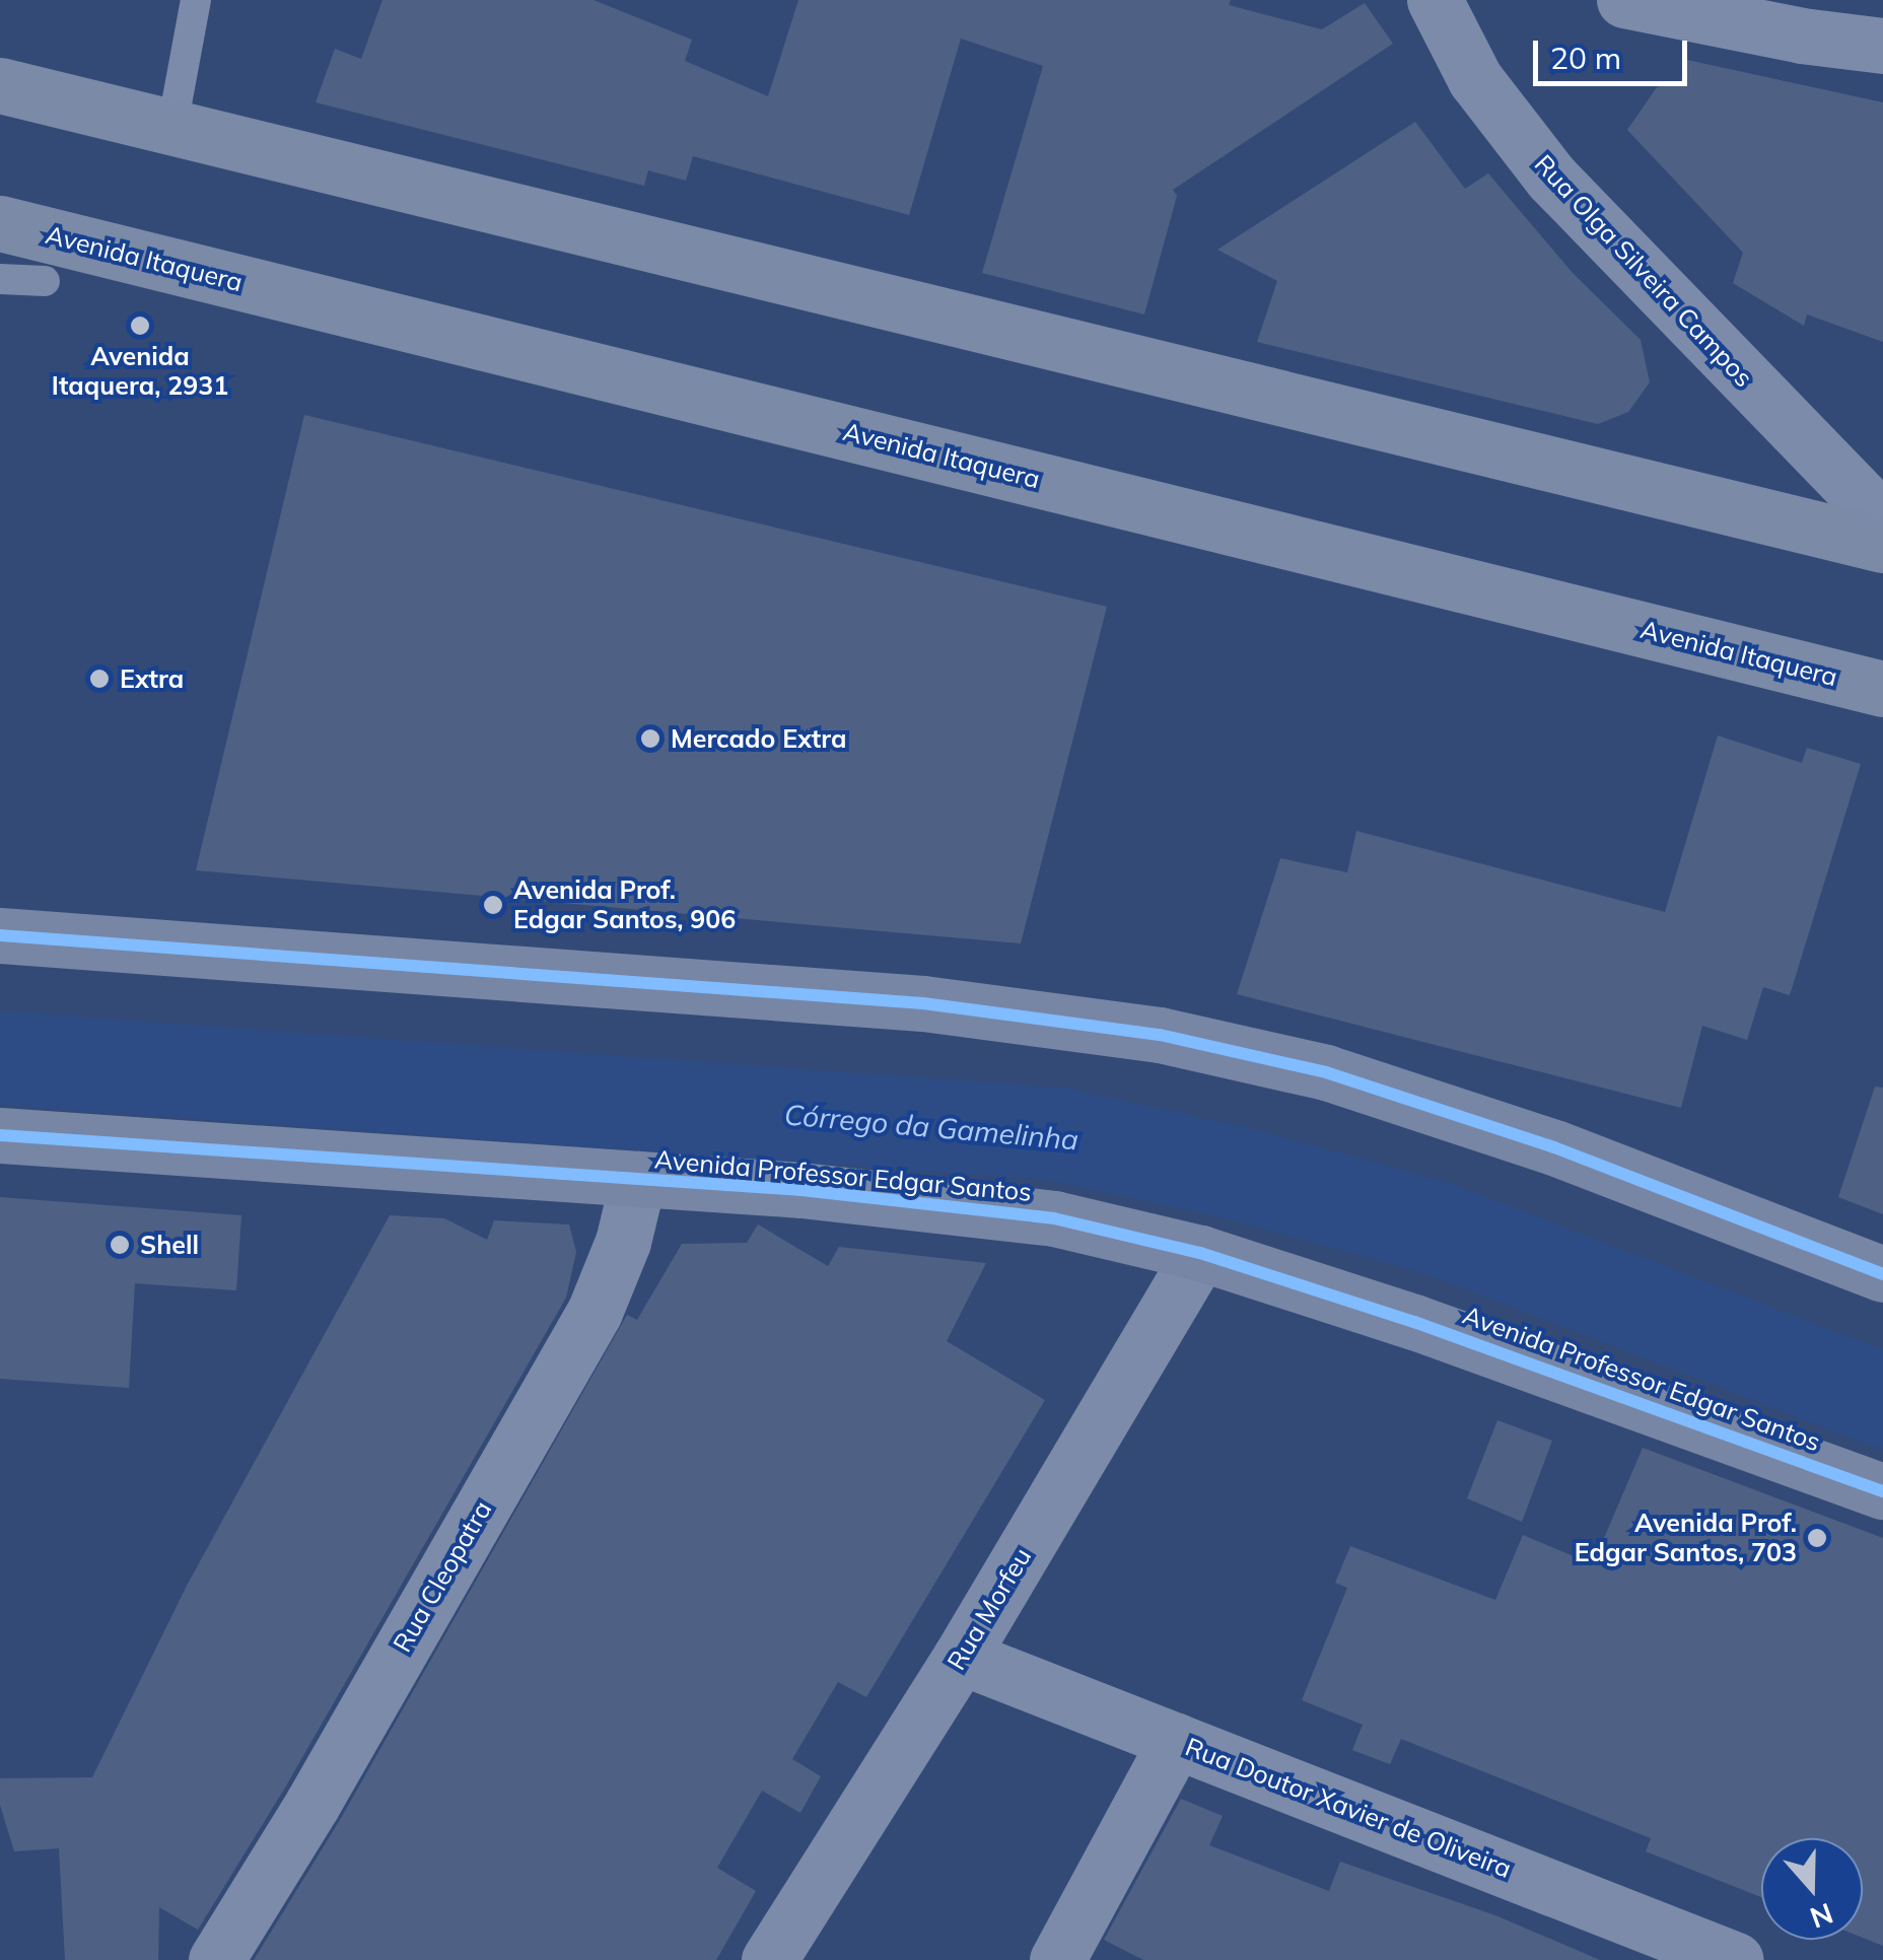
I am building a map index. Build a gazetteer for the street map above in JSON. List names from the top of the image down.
{
  "streets": {
    "main road": ["Avenida Itaquera", "Avenida Professor Edgar Santos"],
    "street": [
      "Rua Olga Silveira Campos",
      "Rua Cleopatra",
      "Rua Morfeu",
      "Rua Doutor Xavier de Oliveira"
    ]
  },
  "crossings": [
    ["Avenida Professor Edgar Santos", "Rua Cleopatra"],
    ["Avenida Professor Edgar Santos", "Rua Morfeu"],
    ["Rua Morfeu", "Rua Doutor Xavier de Oliveira"]
  ],
  "water": ["Córrego da Gamelinha"],
  "places": [
    "Avenida Itaquera, 2931",
    "Extra",
    "Mercado Extra",
    "Avenida Prof. Edgar Santos, 906",
    "Shell",
    "Avenida Prof. Edgar Santos, 703"
  ],
  "scale_bar": "20 m",
  "north": "bottom"
}
